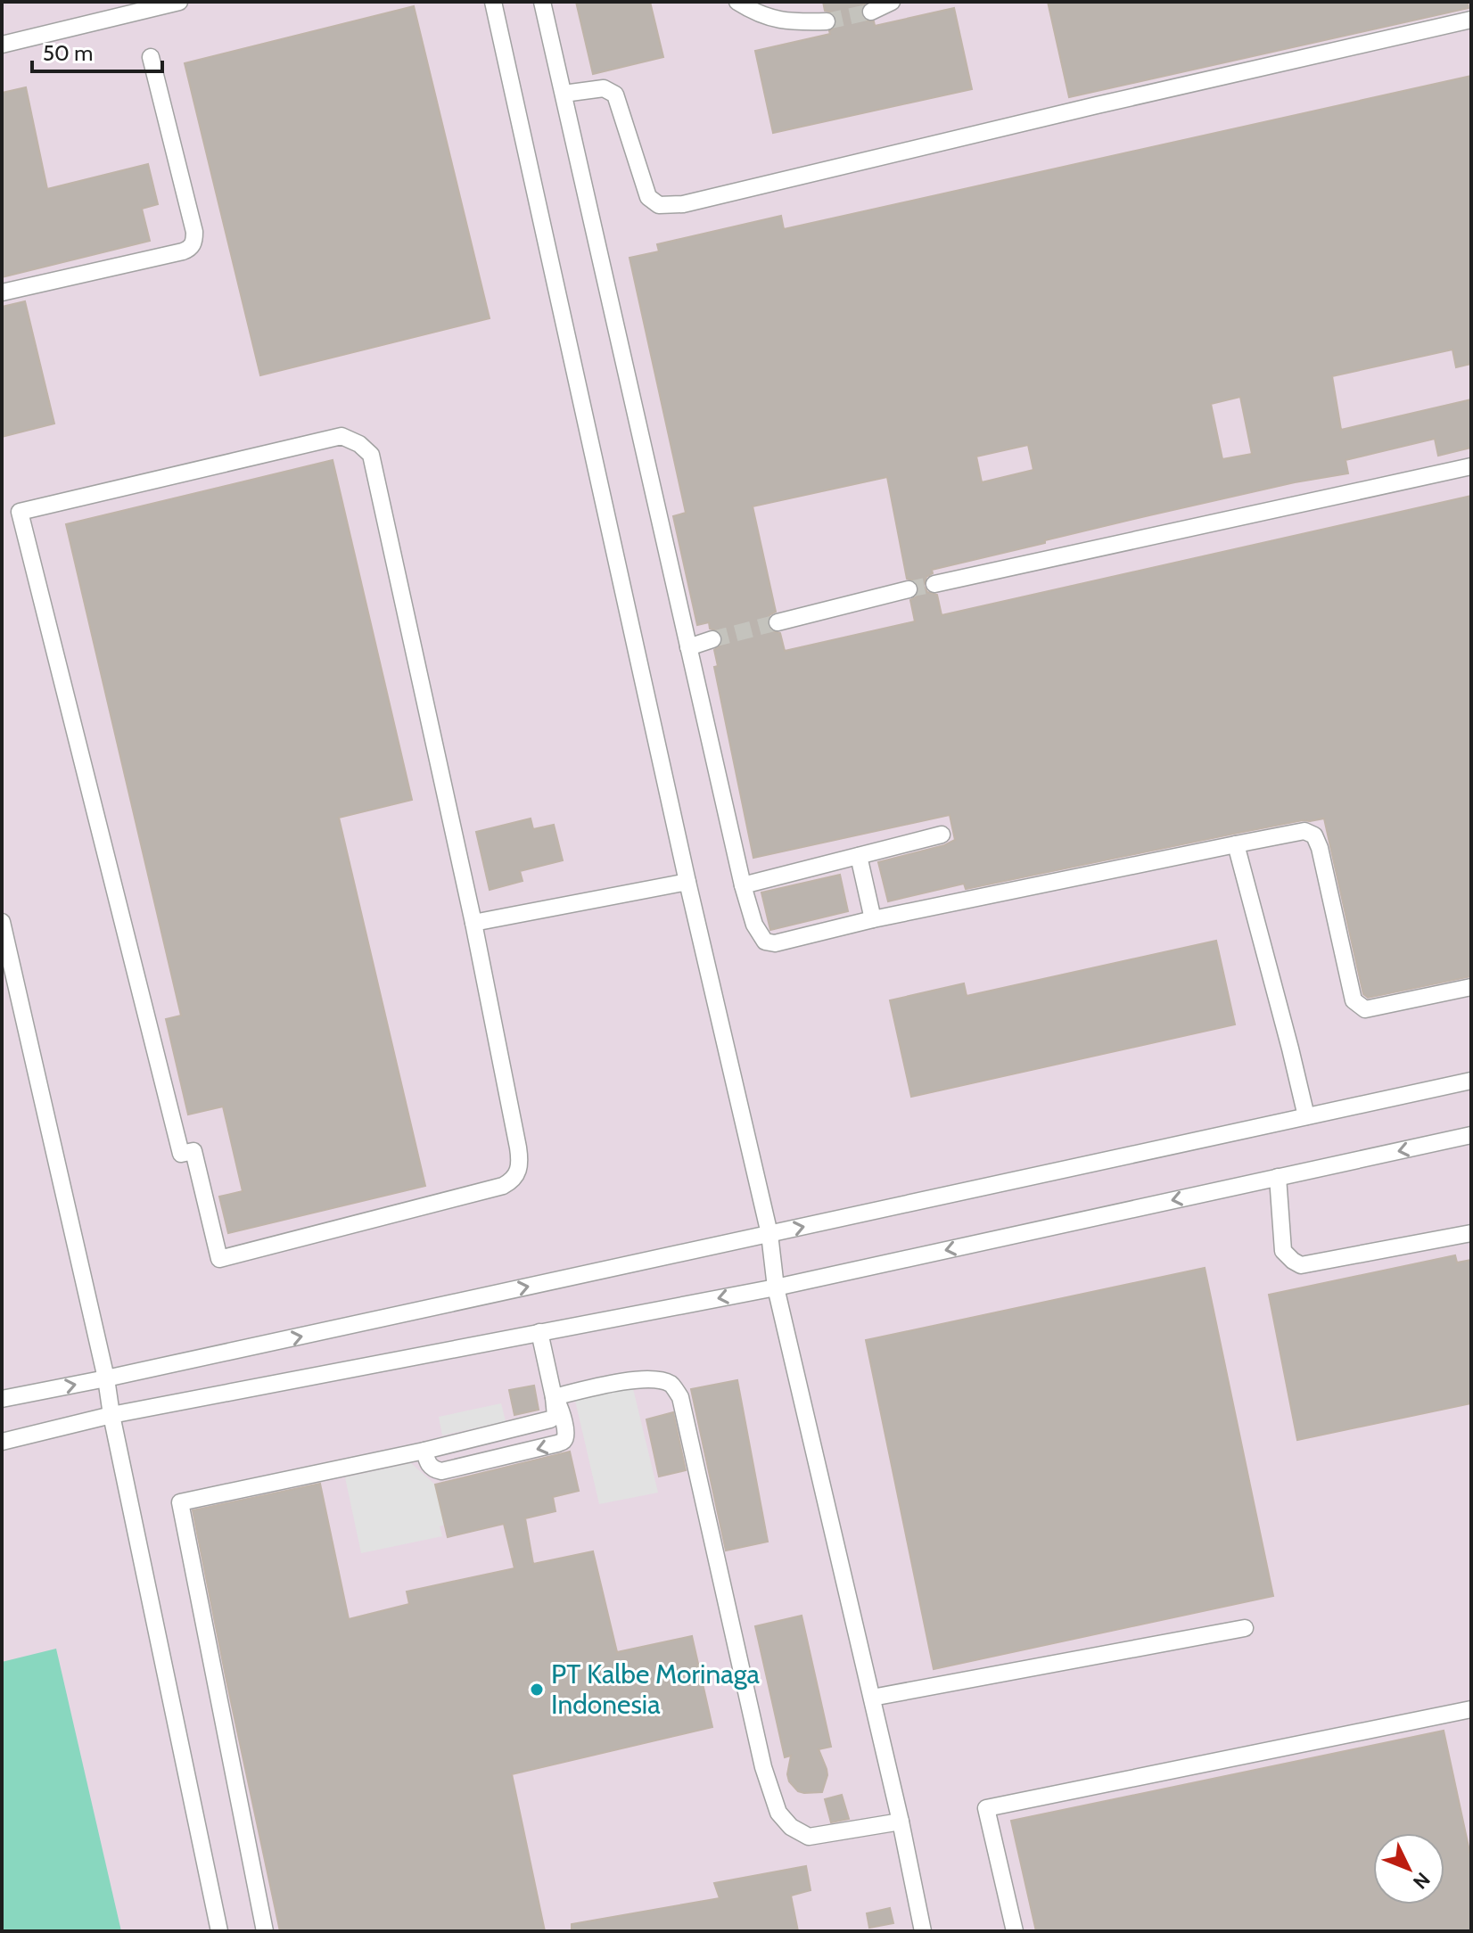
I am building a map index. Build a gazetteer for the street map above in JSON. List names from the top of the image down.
{
  "places": ["PT Kalbe Morinaga Indonesia"],
  "scale_bar": "50 m",
  "north": "bottom right"
}
